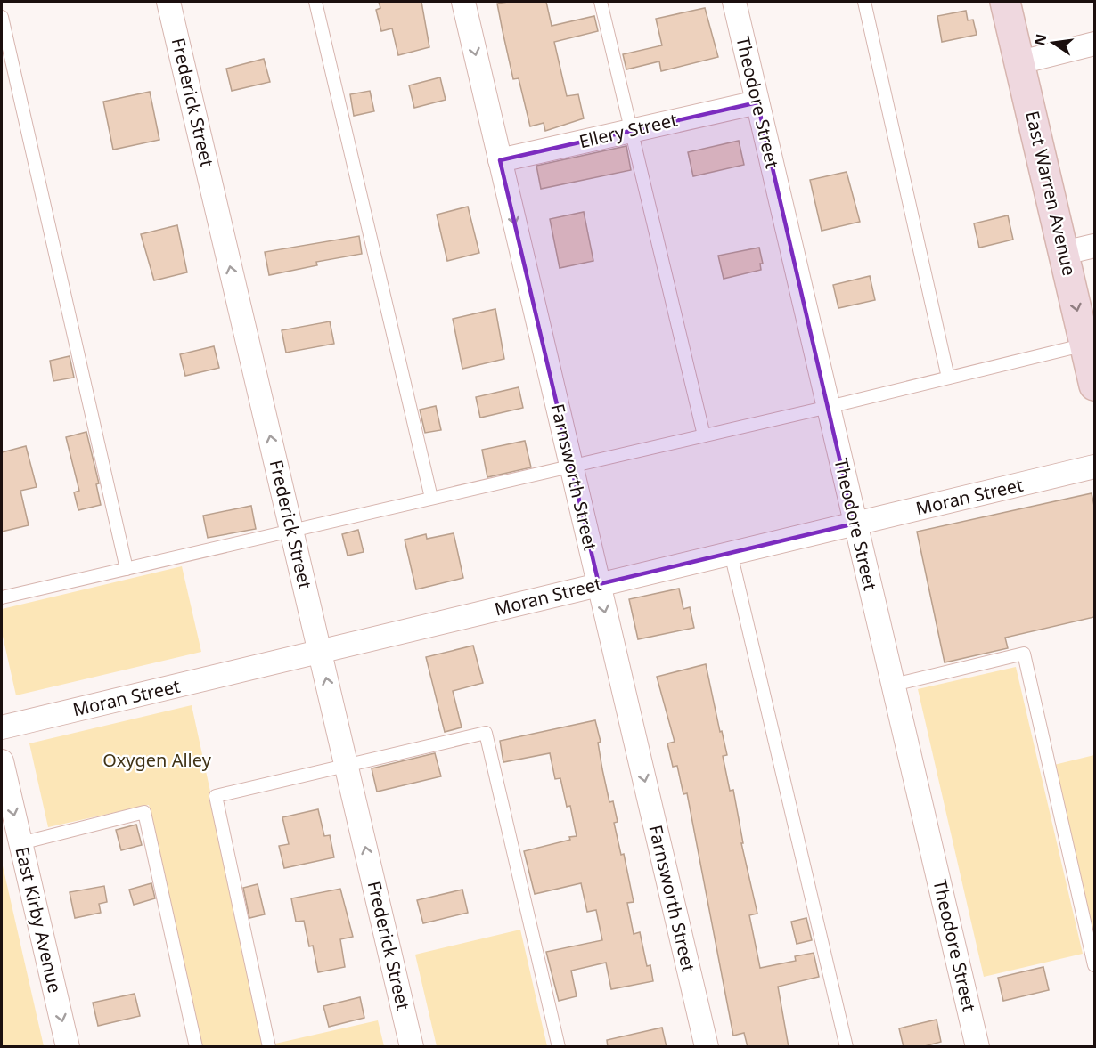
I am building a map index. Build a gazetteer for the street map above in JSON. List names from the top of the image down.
{
  "streets": {
    "main road": ["East Warren Avenue"],
    "street": [
      "Frederick Street",
      "Theodore Street",
      "Ellery Street",
      "Farnsworth Street",
      "Moran Street",
      "East Kirby Avenue"
    ]
  },
  "crossings": [
    ["Frederick Street", "Moran Street"],
    ["Theodore Street", "Ellery Street"],
    ["Theodore Street", "Moran Street"],
    ["Ellery Street", "Farnsworth Street"],
    ["Farnsworth Street", "Moran Street"]
  ],
  "one_way": ["Frederick Street", "Farnsworth Street", "East Kirby Avenue"],
  "parks": ["Oxygen Alley"],
  "north": "left"
}
